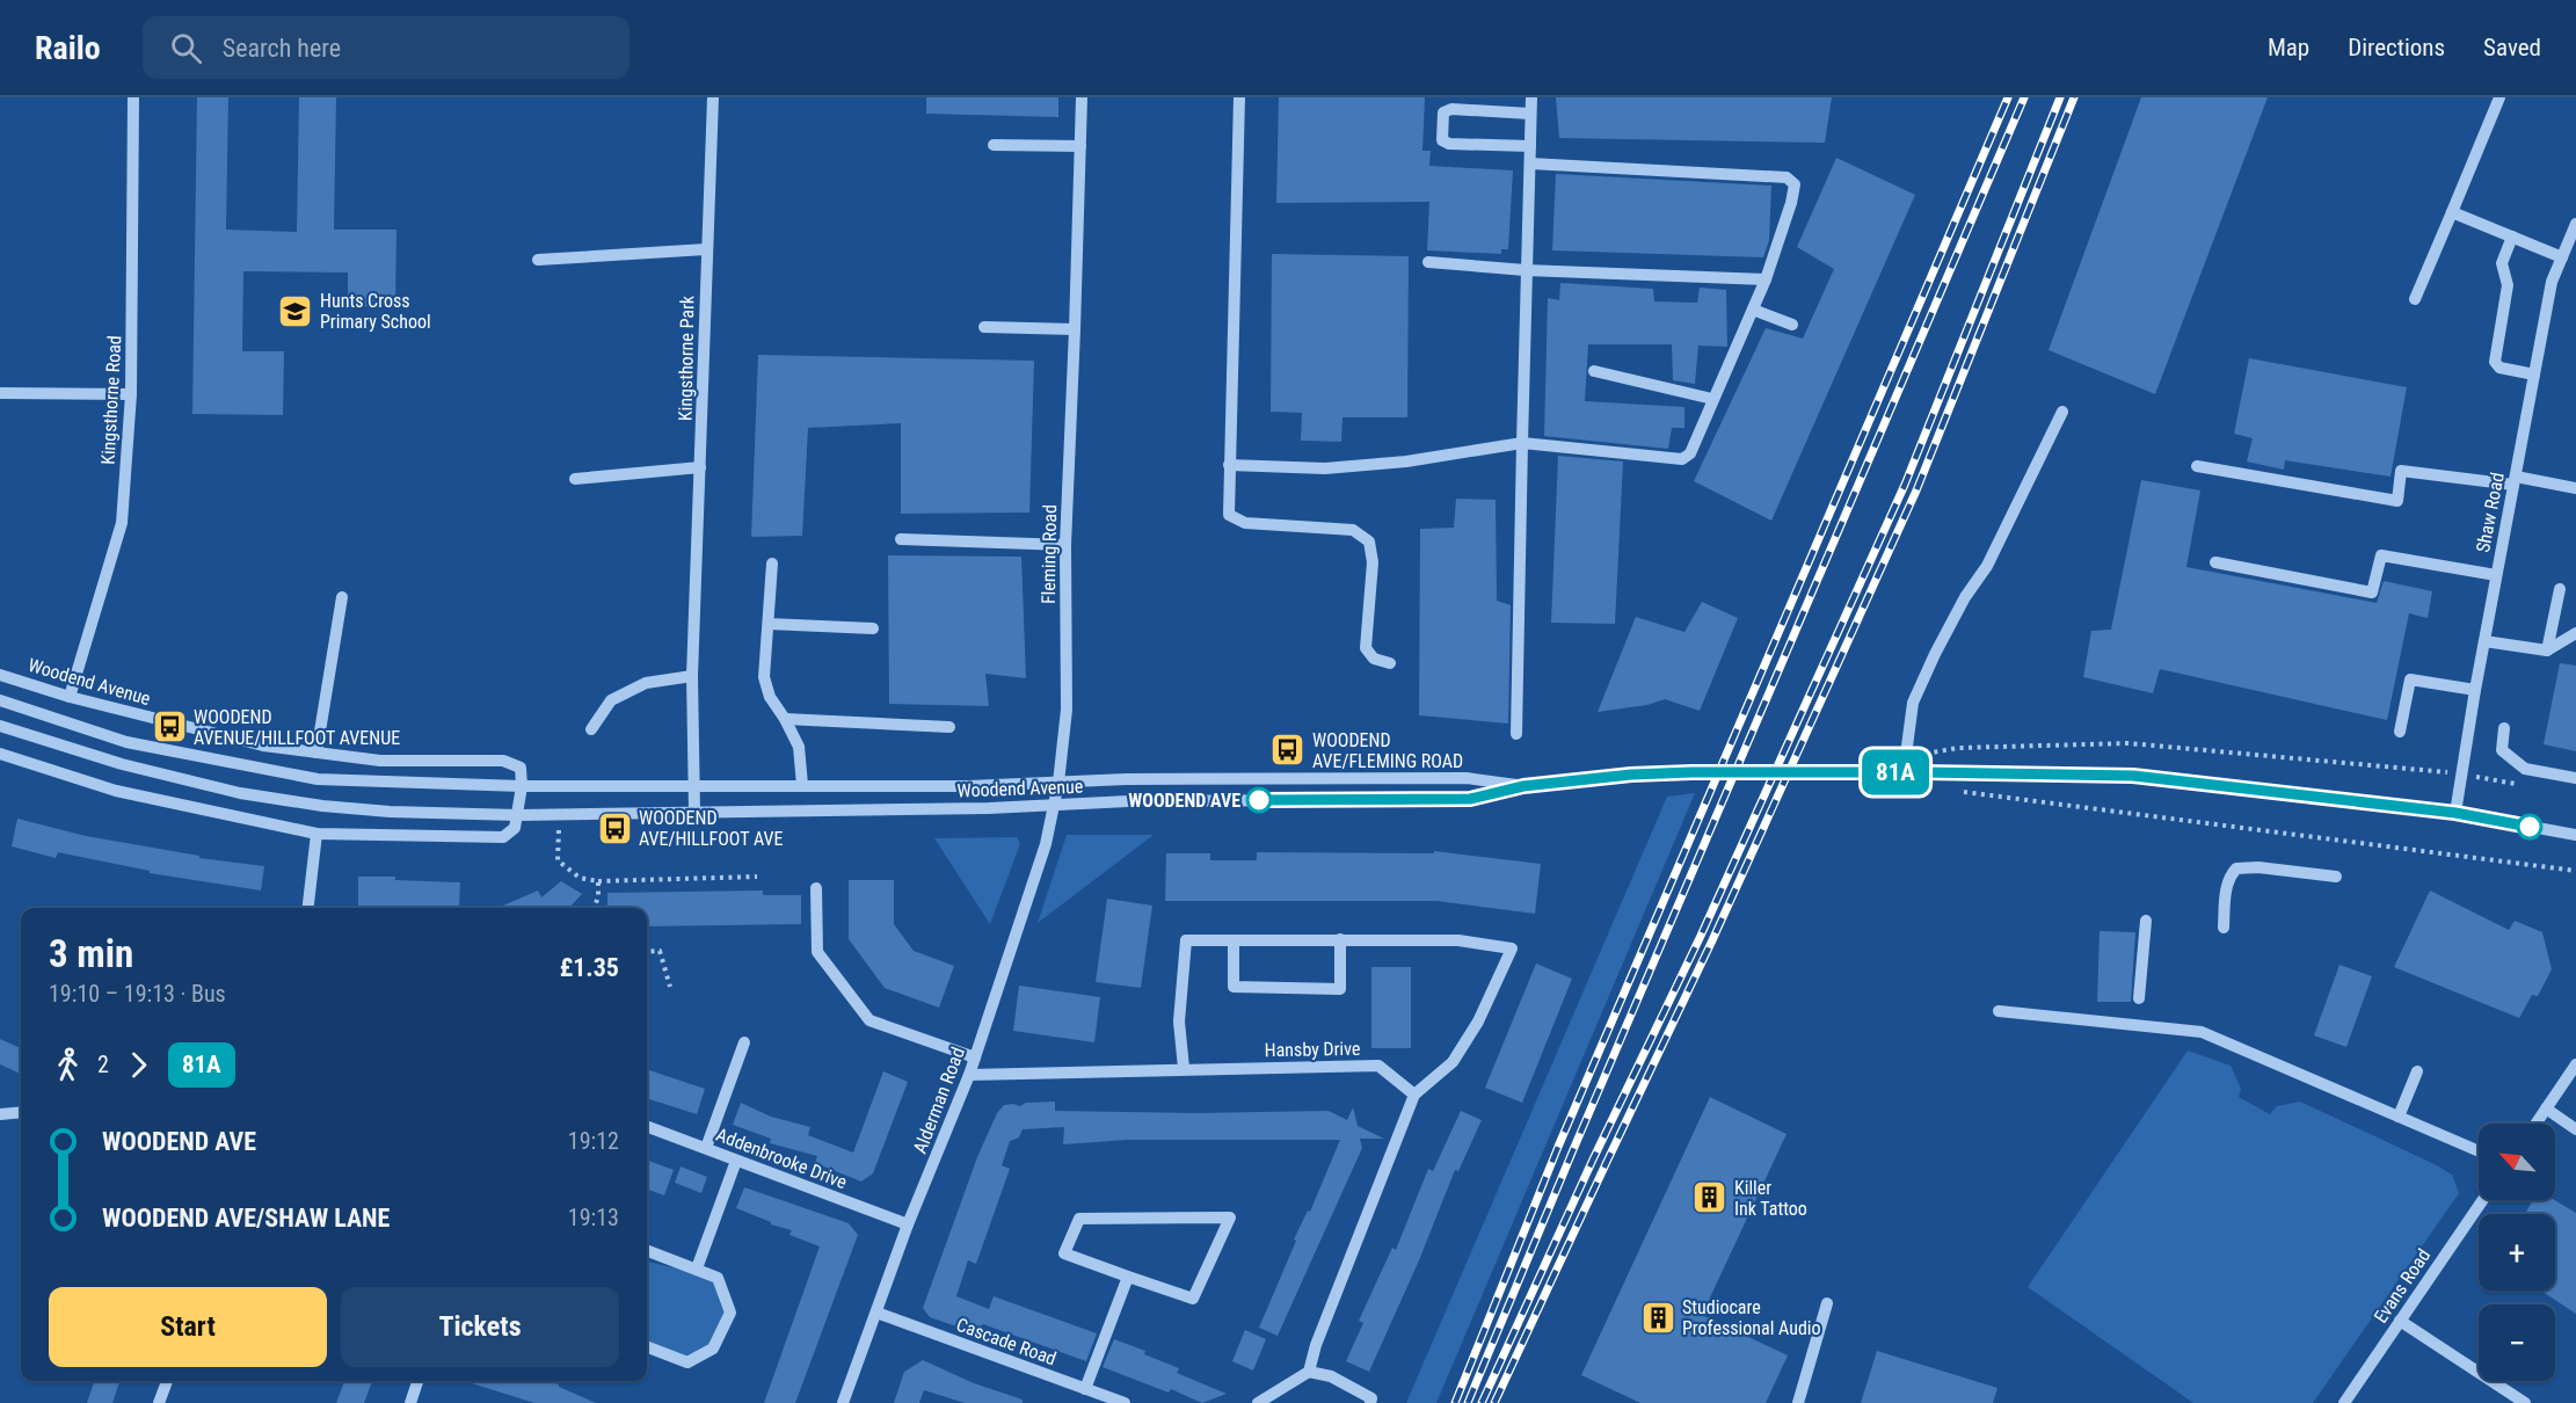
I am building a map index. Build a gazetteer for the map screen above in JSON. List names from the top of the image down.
{
  "streets": {
    "street": [
      "Kingsthorne Park",
      "Kingsthorne Road",
      "Shaw Road",
      "Fleming Road",
      "Woodend Avenue",
      "Hansby Drive",
      "Alderman Road",
      "Addenbrooke Drive",
      "Evans Road",
      "Cascade Road"
    ]
  },
  "crossings": [
    ["Kingsthorne Park", "Woodend Avenue"],
    ["Kingsthorne Road", "Woodend Avenue"],
    ["Shaw Road", "Woodend Avenue"],
    ["Fleming Road", "Woodend Avenue"],
    ["Fleming Road", "Alderman Road"],
    ["Woodend Avenue", "Alderman Road"],
    ["Hansby Drive", "Alderman Road"],
    ["Alderman Road", "Addenbrooke Drive"],
    ["Alderman Road", "Cascade Road"]
  ],
  "places": {
    "school or university": ["Hunts Cross Primary School"],
    "bus stop": ["WOODEND AVENUE/HILLFOOT AVENUE", "WOODEND AVE/FLEMING ROAD", "WOODEND AVE/HILLFOOT AVE"],
    "other": ["WOODEND AVE"],
    "building": ["Killer Ink Tattoo", "Studiocare Professional Audio"]
  },
  "lines": ["bus line 81A"],
  "north": "top left",
  "page": {
    "header": "Railo",
    "search": "Search here",
    "nav": ["Map", "Directions", "Saved"],
    "on_map": "81A",
    "heading": ["3 min", "19:10 – 19:13 · Bus", "£1.35"],
    "legs": ["2", "81A"],
    "list": [
      {
        "name": "WOODEND AVE",
        "value": "19:12"
      },
      {
        "name": "WOODEND AVE/SHAW LANE",
        "value": "19:13"
      }
    ],
    "map_buttons": ["+", "−"],
    "buttons": ["Start", "Tickets"]
  }
}
